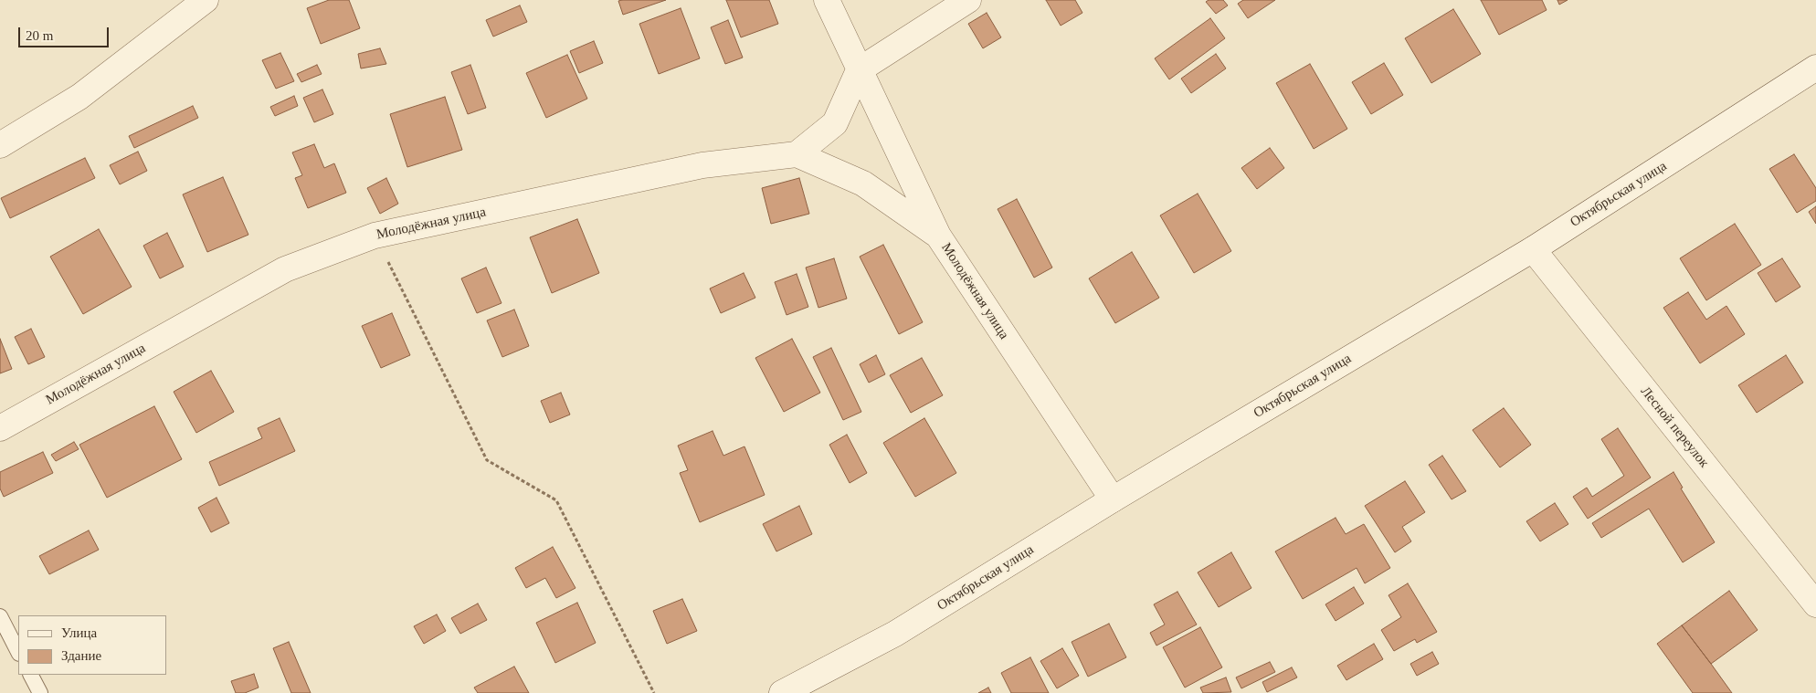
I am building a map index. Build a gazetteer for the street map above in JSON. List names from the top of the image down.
{
  "streets": {
    "street": ["Октябрьская улица", "Молодёжная улица", "Лесной переулок"]
  },
  "crossings": [
    ["Октябрьская улица", "Молодёжная улица"],
    ["Октябрьская улица", "Лесной переулок"]
  ],
  "legend": ["Улица", "Здание"],
  "scale_bar": "20 m"
}
